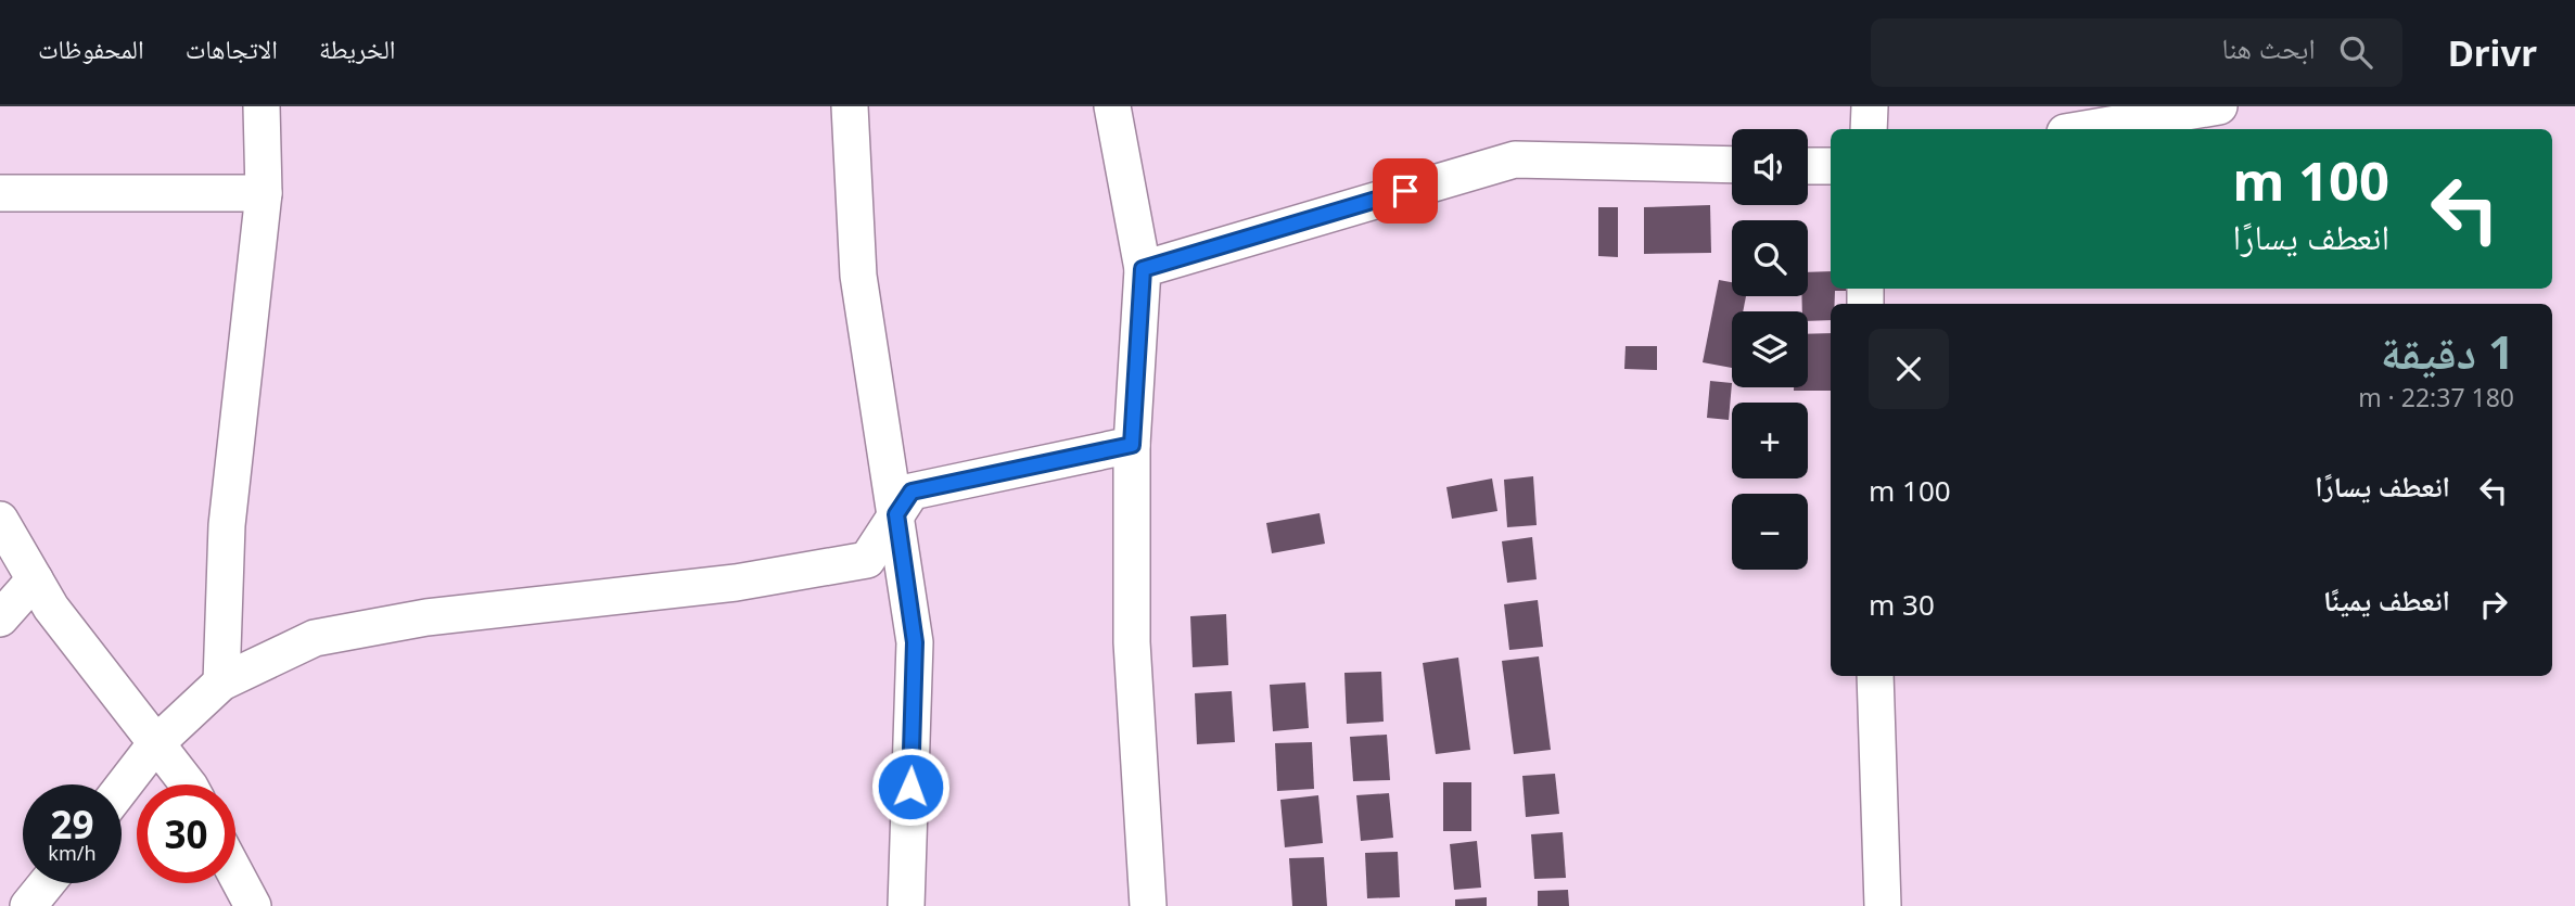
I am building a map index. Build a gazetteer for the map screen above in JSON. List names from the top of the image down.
{
  "page": {
    "header": "Drivr",
    "search": "ابحث هنا",
    "nav": ["الخريطة", "الاتجاهات", "المحفوظات"],
    "map_buttons": ["+", "−"],
    "turn": ["100 m", "انعطف يسارًا"],
    "heading": ["1 دقيقة", "180 m · 22:37"],
    "list": [
      {
        "name": "انعطف يسارًا",
        "value": "100 m"
      },
      {
        "name": "انعطف يمينًا",
        "value": "30 m"
      }
    ],
    "speed": "29 km/h",
    "limit": "30"
  }
}
